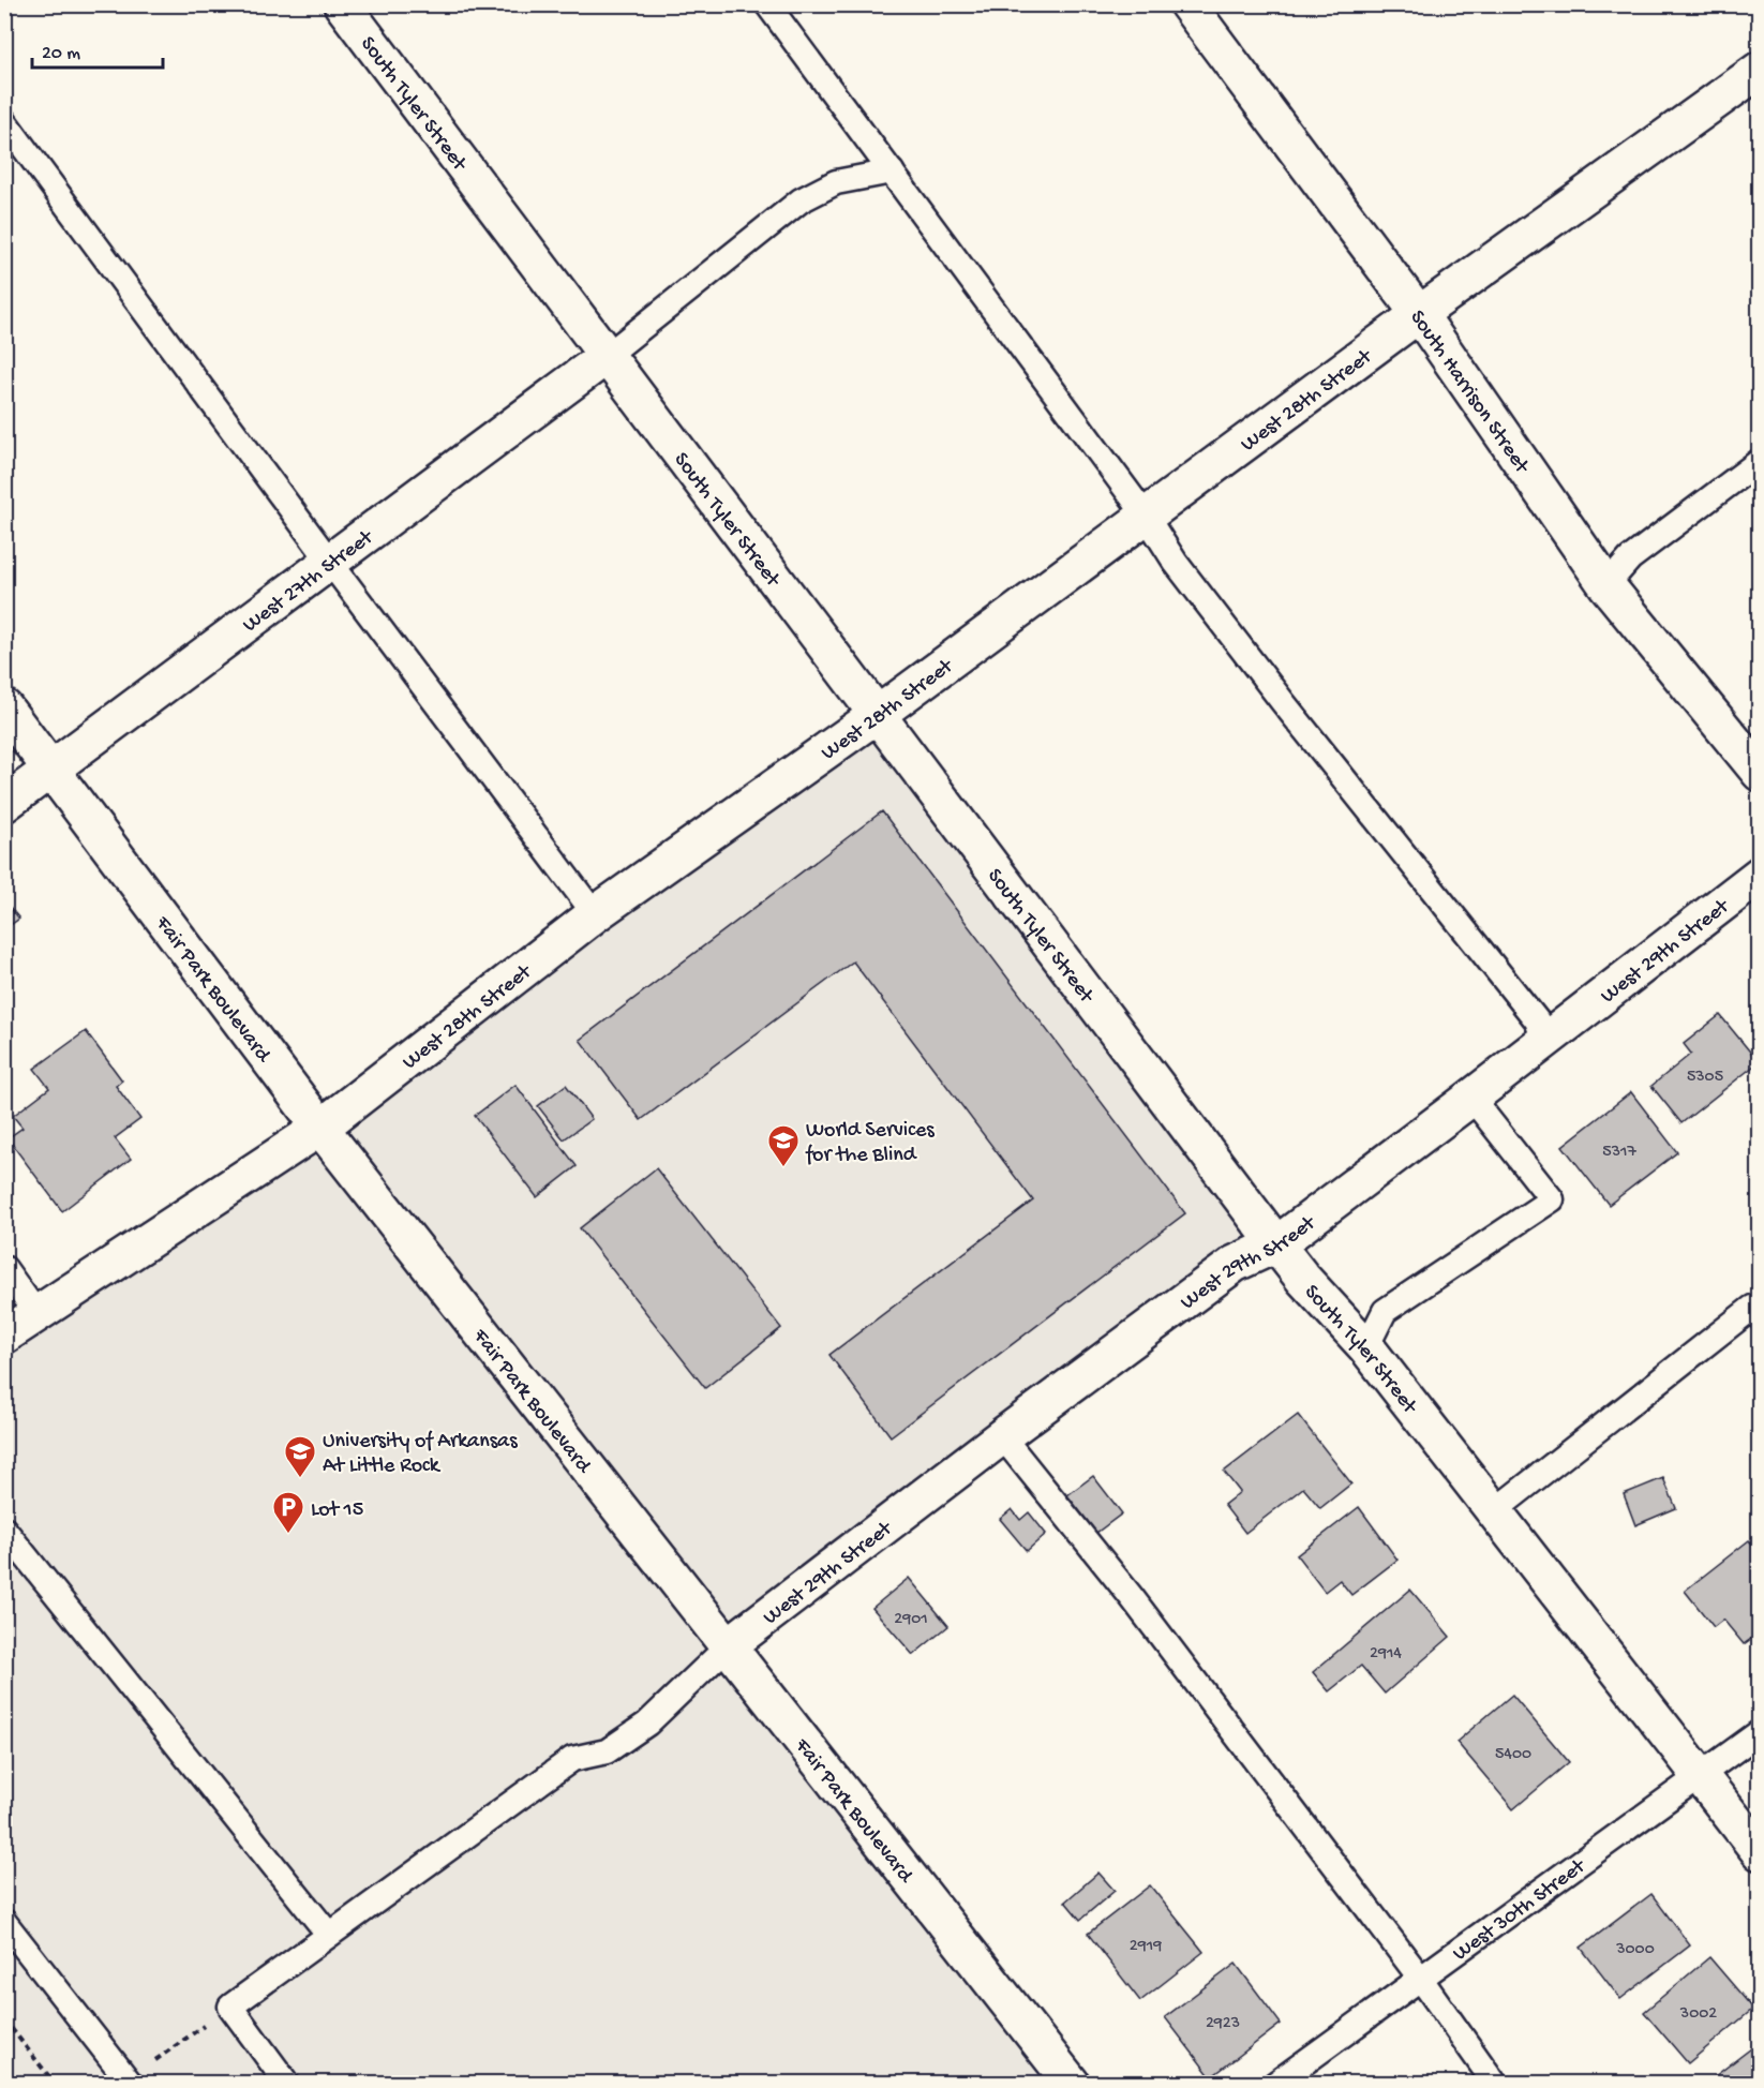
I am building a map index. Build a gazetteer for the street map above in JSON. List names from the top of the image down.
{
  "streets": {
    "street": [
      "South Tyler Street",
      "South Harrison Street",
      "West 28th Street",
      "West 27th Street",
      "West 29th Street",
      "Fair Park Boulevard"
    ],
    "lane": ["West 30th Street"]
  },
  "crossings": [
    ["South Tyler Street", "West 28th Street"],
    ["South Tyler Street", "West 27th Street"],
    ["South Tyler Street", "West 29th Street"],
    ["South Tyler Street", "West 30th Street"],
    ["South Harrison Street", "West 28th Street"],
    ["West 28th Street", "Fair Park Boulevard"],
    ["West 27th Street", "Fair Park Boulevard"],
    ["West 29th Street", "Fair Park Boulevard"]
  ],
  "places": {
    "school or university": ["World Services for the Blind", "University of Arkansas At Little Rock"],
    "parking": ["Lot 15"]
  },
  "house_numbers": [
    "5305",
    "5317",
    "2901",
    "2914",
    "5400",
    "2919",
    "3000",
    "3002",
    "2923"
  ],
  "scale_bar": "20 m"
}
